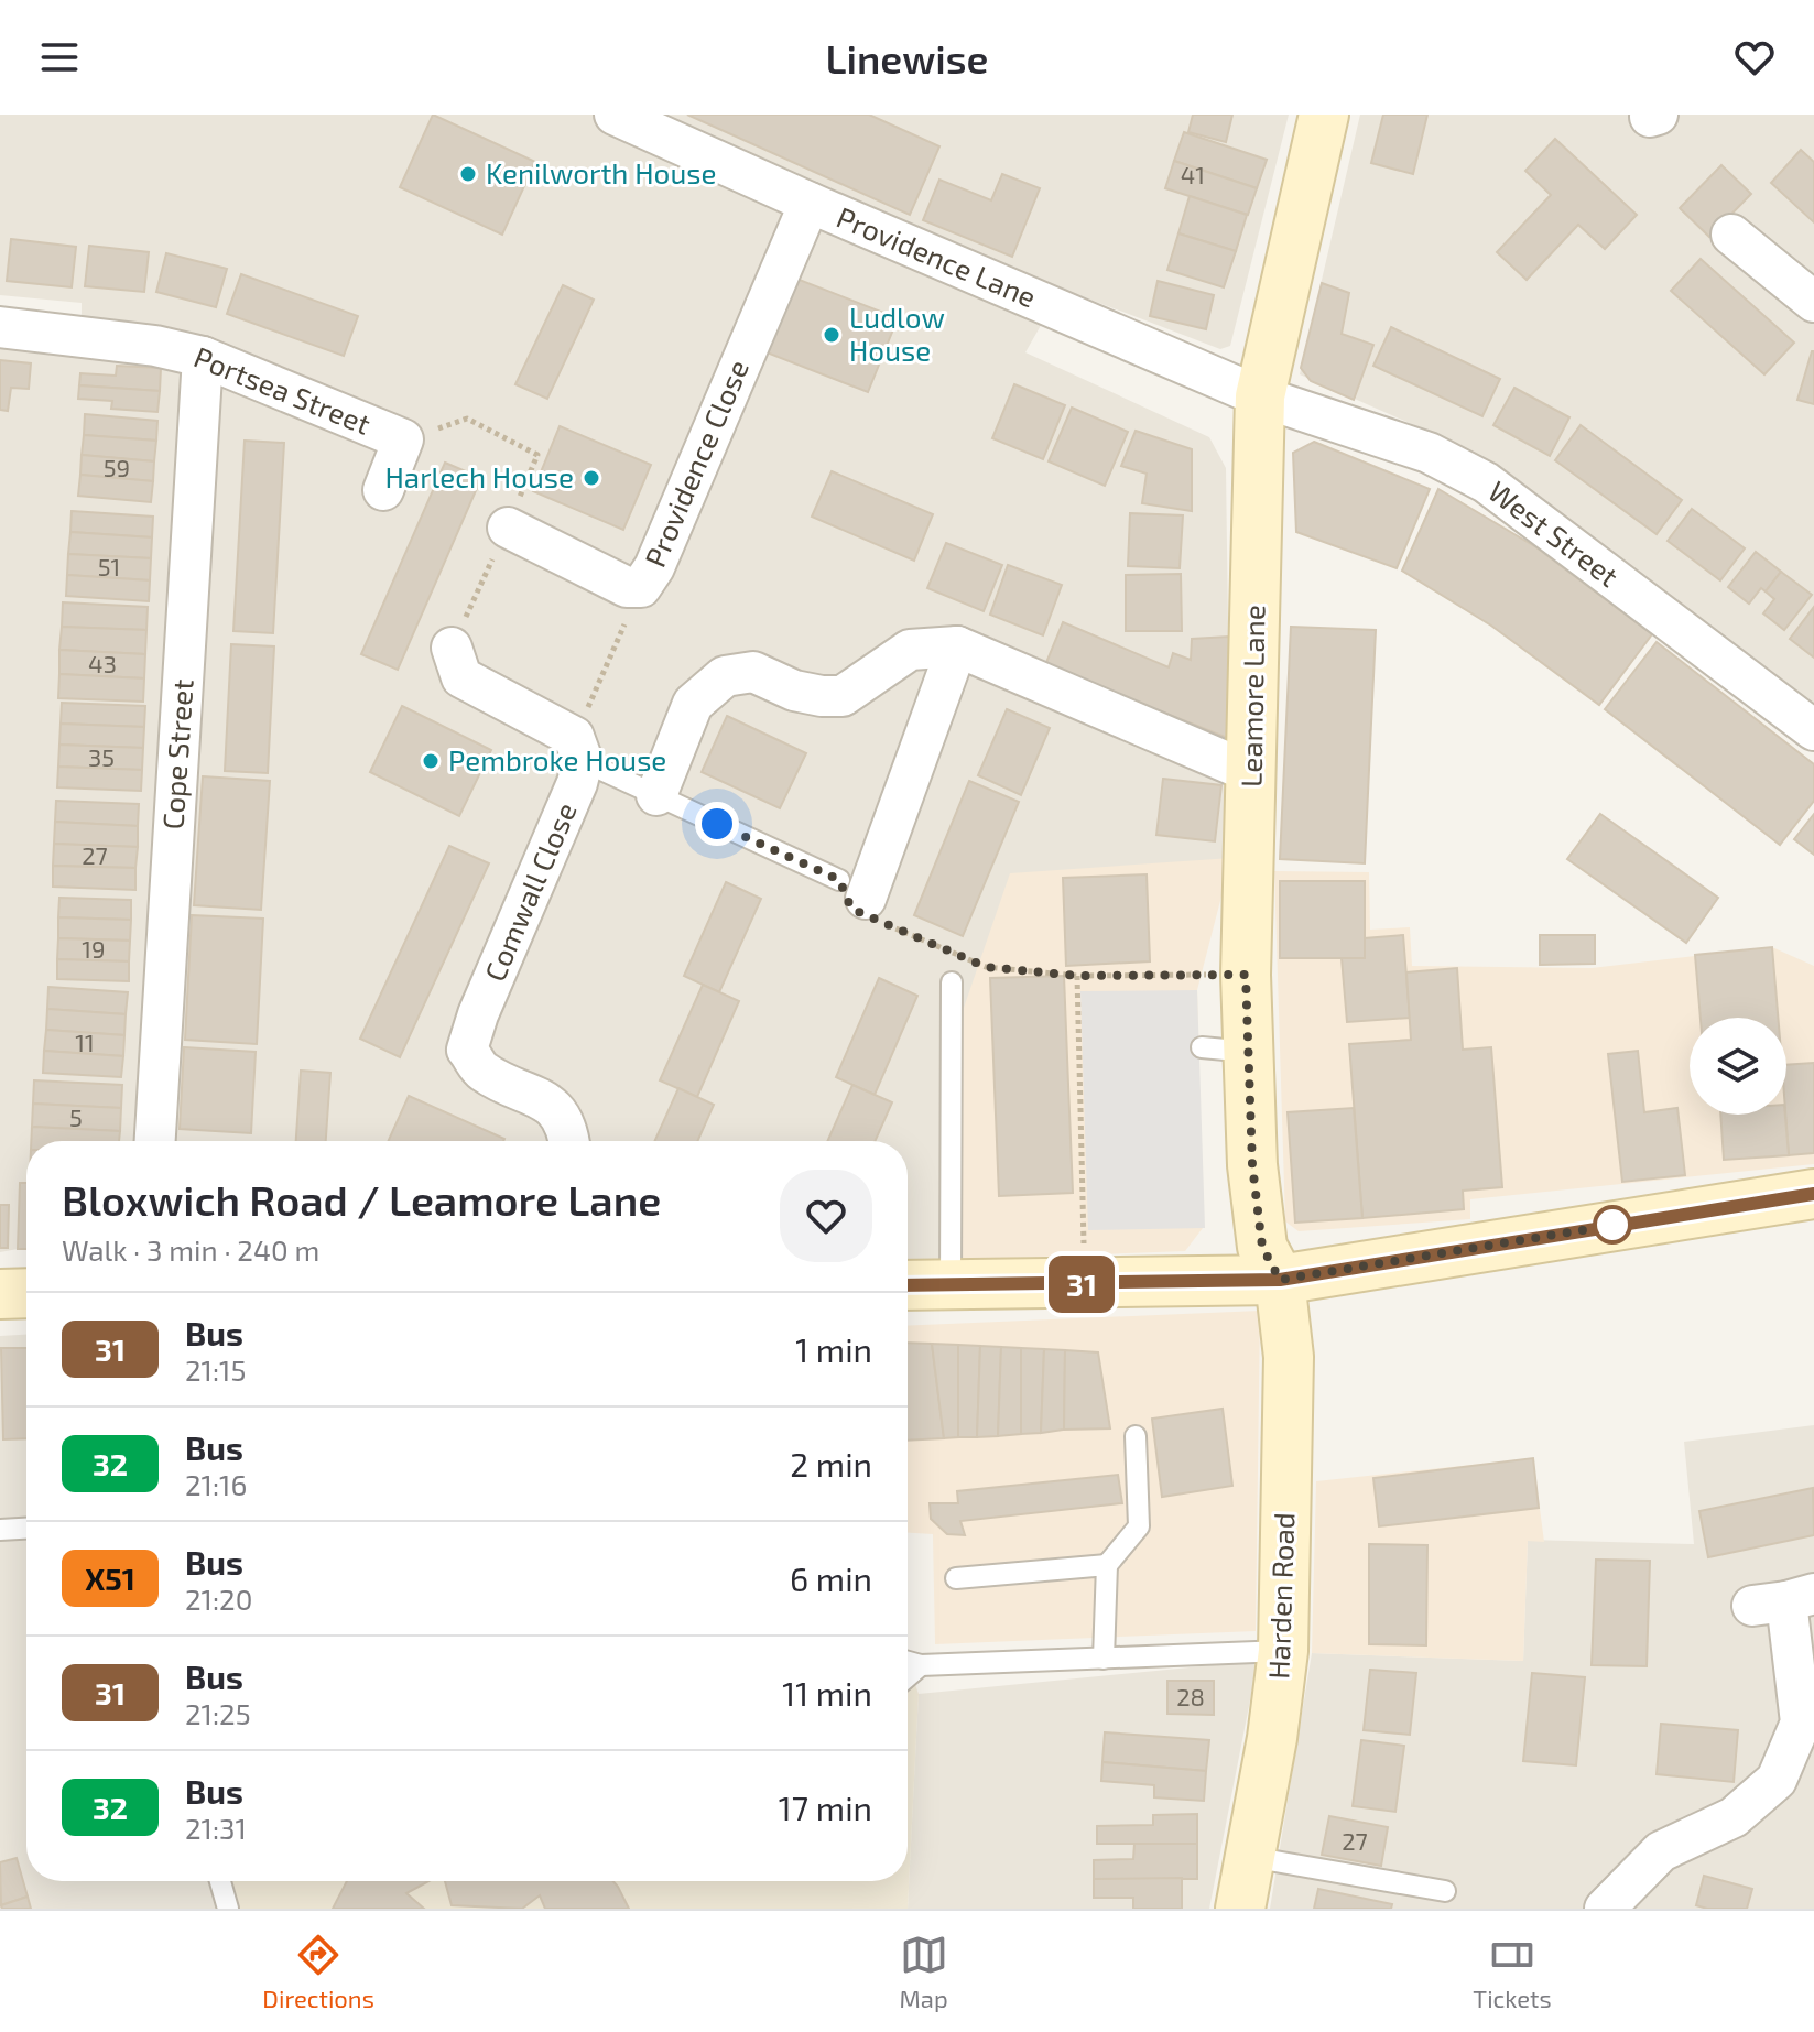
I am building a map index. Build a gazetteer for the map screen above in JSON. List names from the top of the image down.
{
  "streets": {
    "street": [
      "Providence Lane",
      "Portsea Street",
      "Providence Close",
      "West Street",
      "Leamore Lane",
      "Cope Street",
      "Comwall Close",
      "Harden Road"
    ]
  },
  "crossings": [
    ["Providence Lane", "Providence Close"],
    ["Providence Lane", "West Street"],
    ["Providence Lane", "Leamore Lane"],
    ["Portsea Street", "Cope Street"],
    ["West Street", "Leamore Lane"],
    ["Leamore Lane", "Harden Road"]
  ],
  "places": [
    "Kenilworth House",
    "Ludlow House",
    "Harlech House",
    "Pembroke House"
  ],
  "lines": ["bus line 31"],
  "house_numbers": [
    "41",
    "59",
    "51",
    "43",
    "35",
    "27",
    "19",
    "11",
    "5",
    "28",
    "27"
  ],
  "page": {
    "header": "Linewise",
    "on_map": "31",
    "heading": ["Bloxwich Road / Leamore Lane", "Walk · 3 min · 240 m"],
    "list": [
      {
        "mark": "31",
        "name": "Bus",
        "note": "21:15",
        "value": "1 min"
      },
      {
        "mark": "32",
        "name": "Bus",
        "note": "21:16",
        "value": "2 min"
      },
      {
        "mark": "X51",
        "name": "Bus",
        "note": "21:20",
        "value": "6 min"
      },
      {
        "mark": "31",
        "name": "Bus",
        "note": "21:25",
        "value": "11 min"
      },
      {
        "mark": "32",
        "name": "Bus",
        "note": "21:31",
        "value": "17 min"
      }
    ],
    "tabs": ["Directions", "Map", "Tickets"]
  }
}
